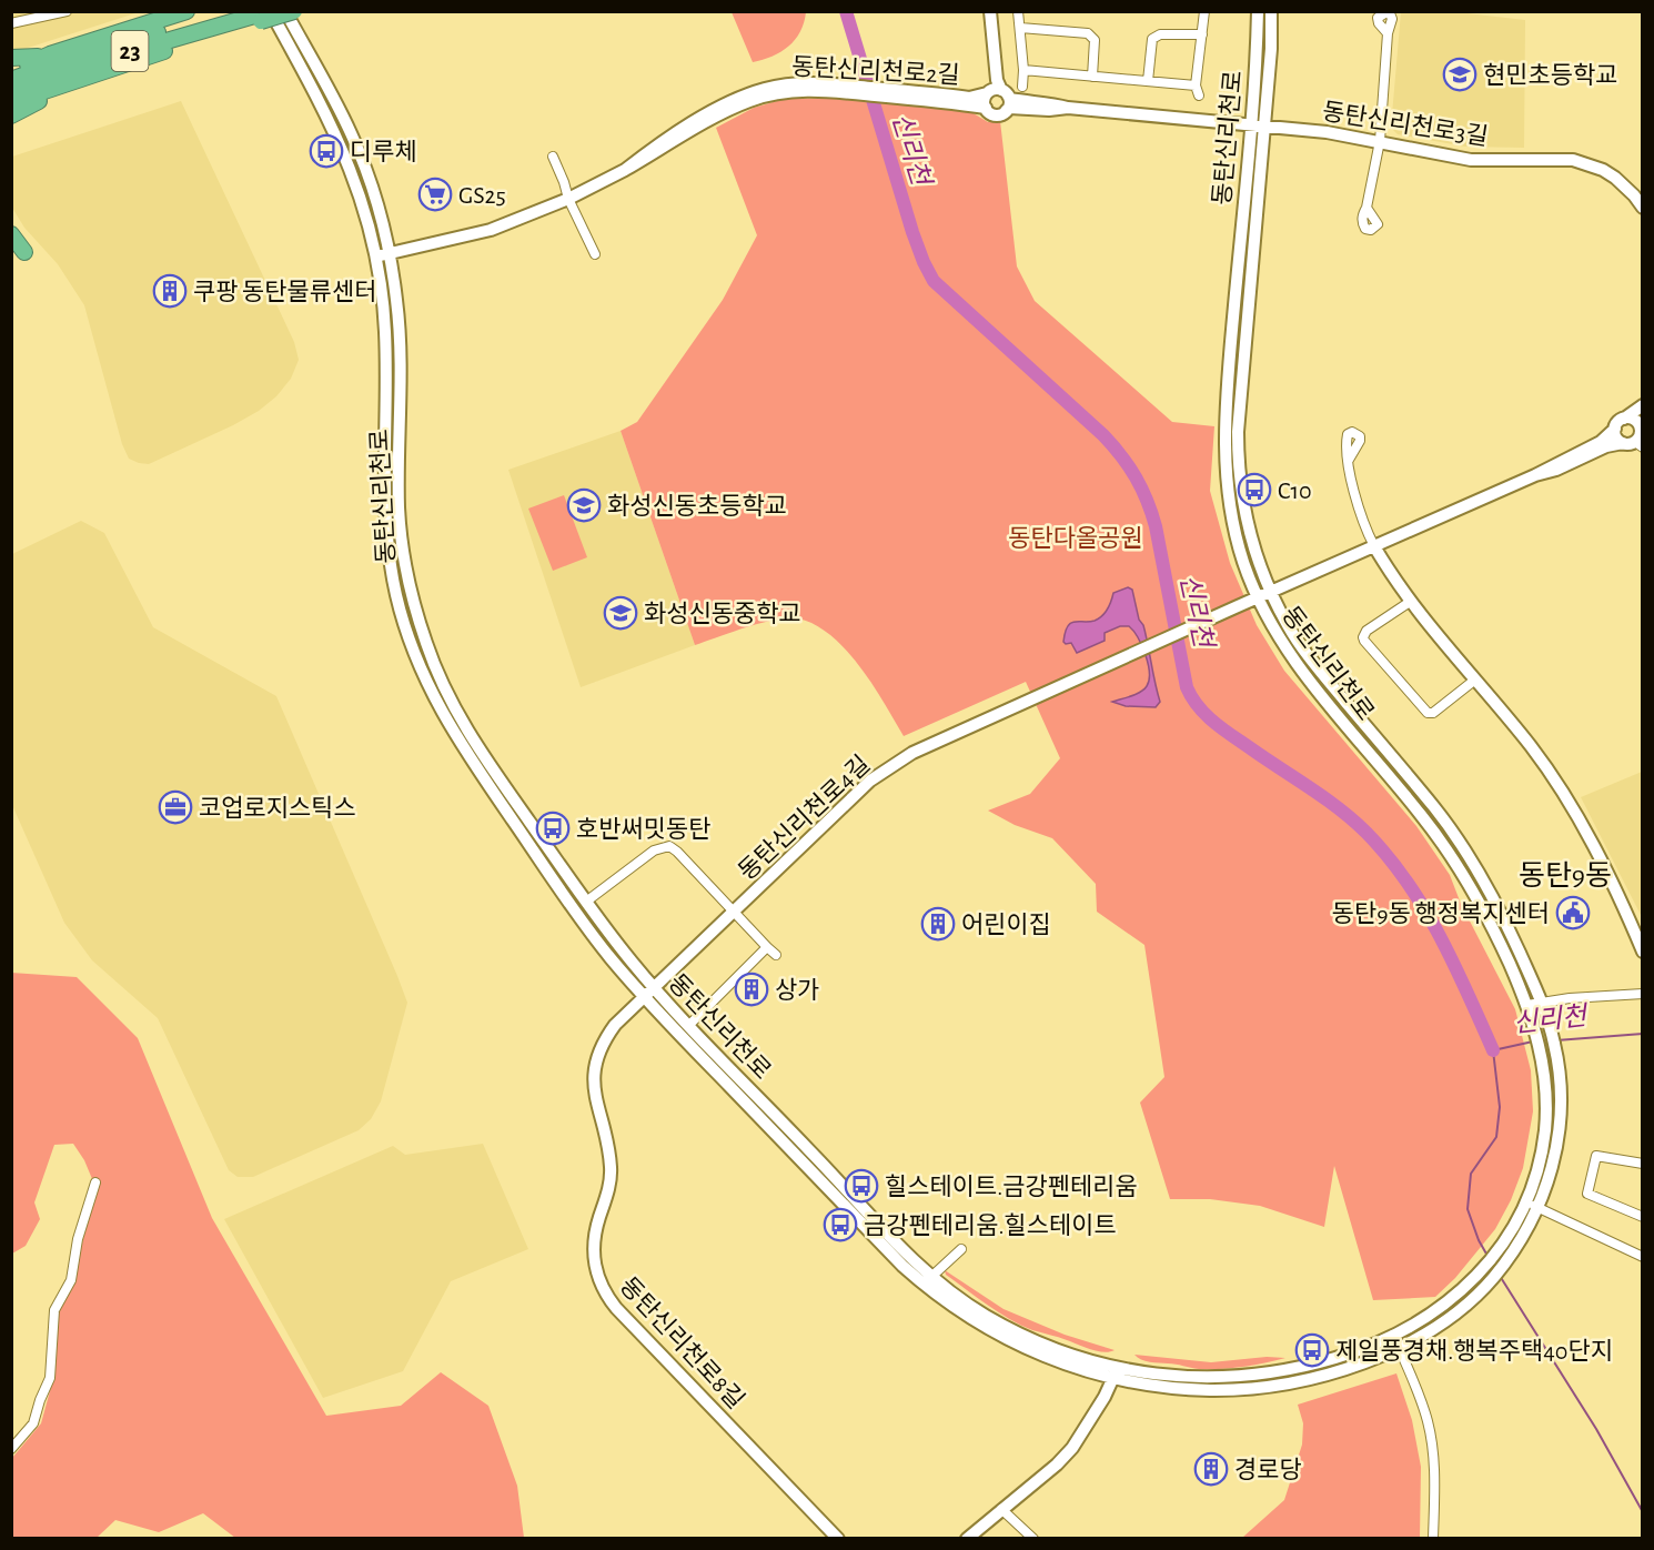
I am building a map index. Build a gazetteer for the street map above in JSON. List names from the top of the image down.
{
  "streets": {
    "highway": ["23"],
    "main road": [
      "동탄신리천로2길",
      "동탄신리천로3길",
      "동탄신리천로",
      "동탄신리천로4길",
      "동탄신리천로8길"
    ]
  },
  "crossings": [
    ["23", "동탄신리천로"],
    ["동탄신리천로2길", "동탄신리천로"],
    ["동탄신리천로3길", "동탄신리천로"],
    ["동탄신리천로", "동탄신리천로4길"],
    ["동탄신리천로", "동탄신리천로8길"],
    ["동탄신리천로4길", "동탄신리천로8길"]
  ],
  "districts": ["동탄9동"],
  "water": ["신리천"],
  "parks": ["동탄다올공원"],
  "places": {
    "school or university": ["현민초등학교", "화성신동초등학교", "화성신동중학교"],
    "bus stop": [
      "디루체",
      "C10",
      "호반써밋동탄",
      "힐스테이트.금강펜테리움",
      "금강펜테리움.힐스테이트",
      "제일풍경채.행복주택40단지"
    ],
    "supermarket": ["GS25"],
    "building": [
      "쿠팡 동탄물류센터",
      "어린이집",
      "상가",
      "경로당"
    ],
    "office": ["코업로지스틱스"],
    "public building": ["동탄9동 행정복지센터"]
  }
}
